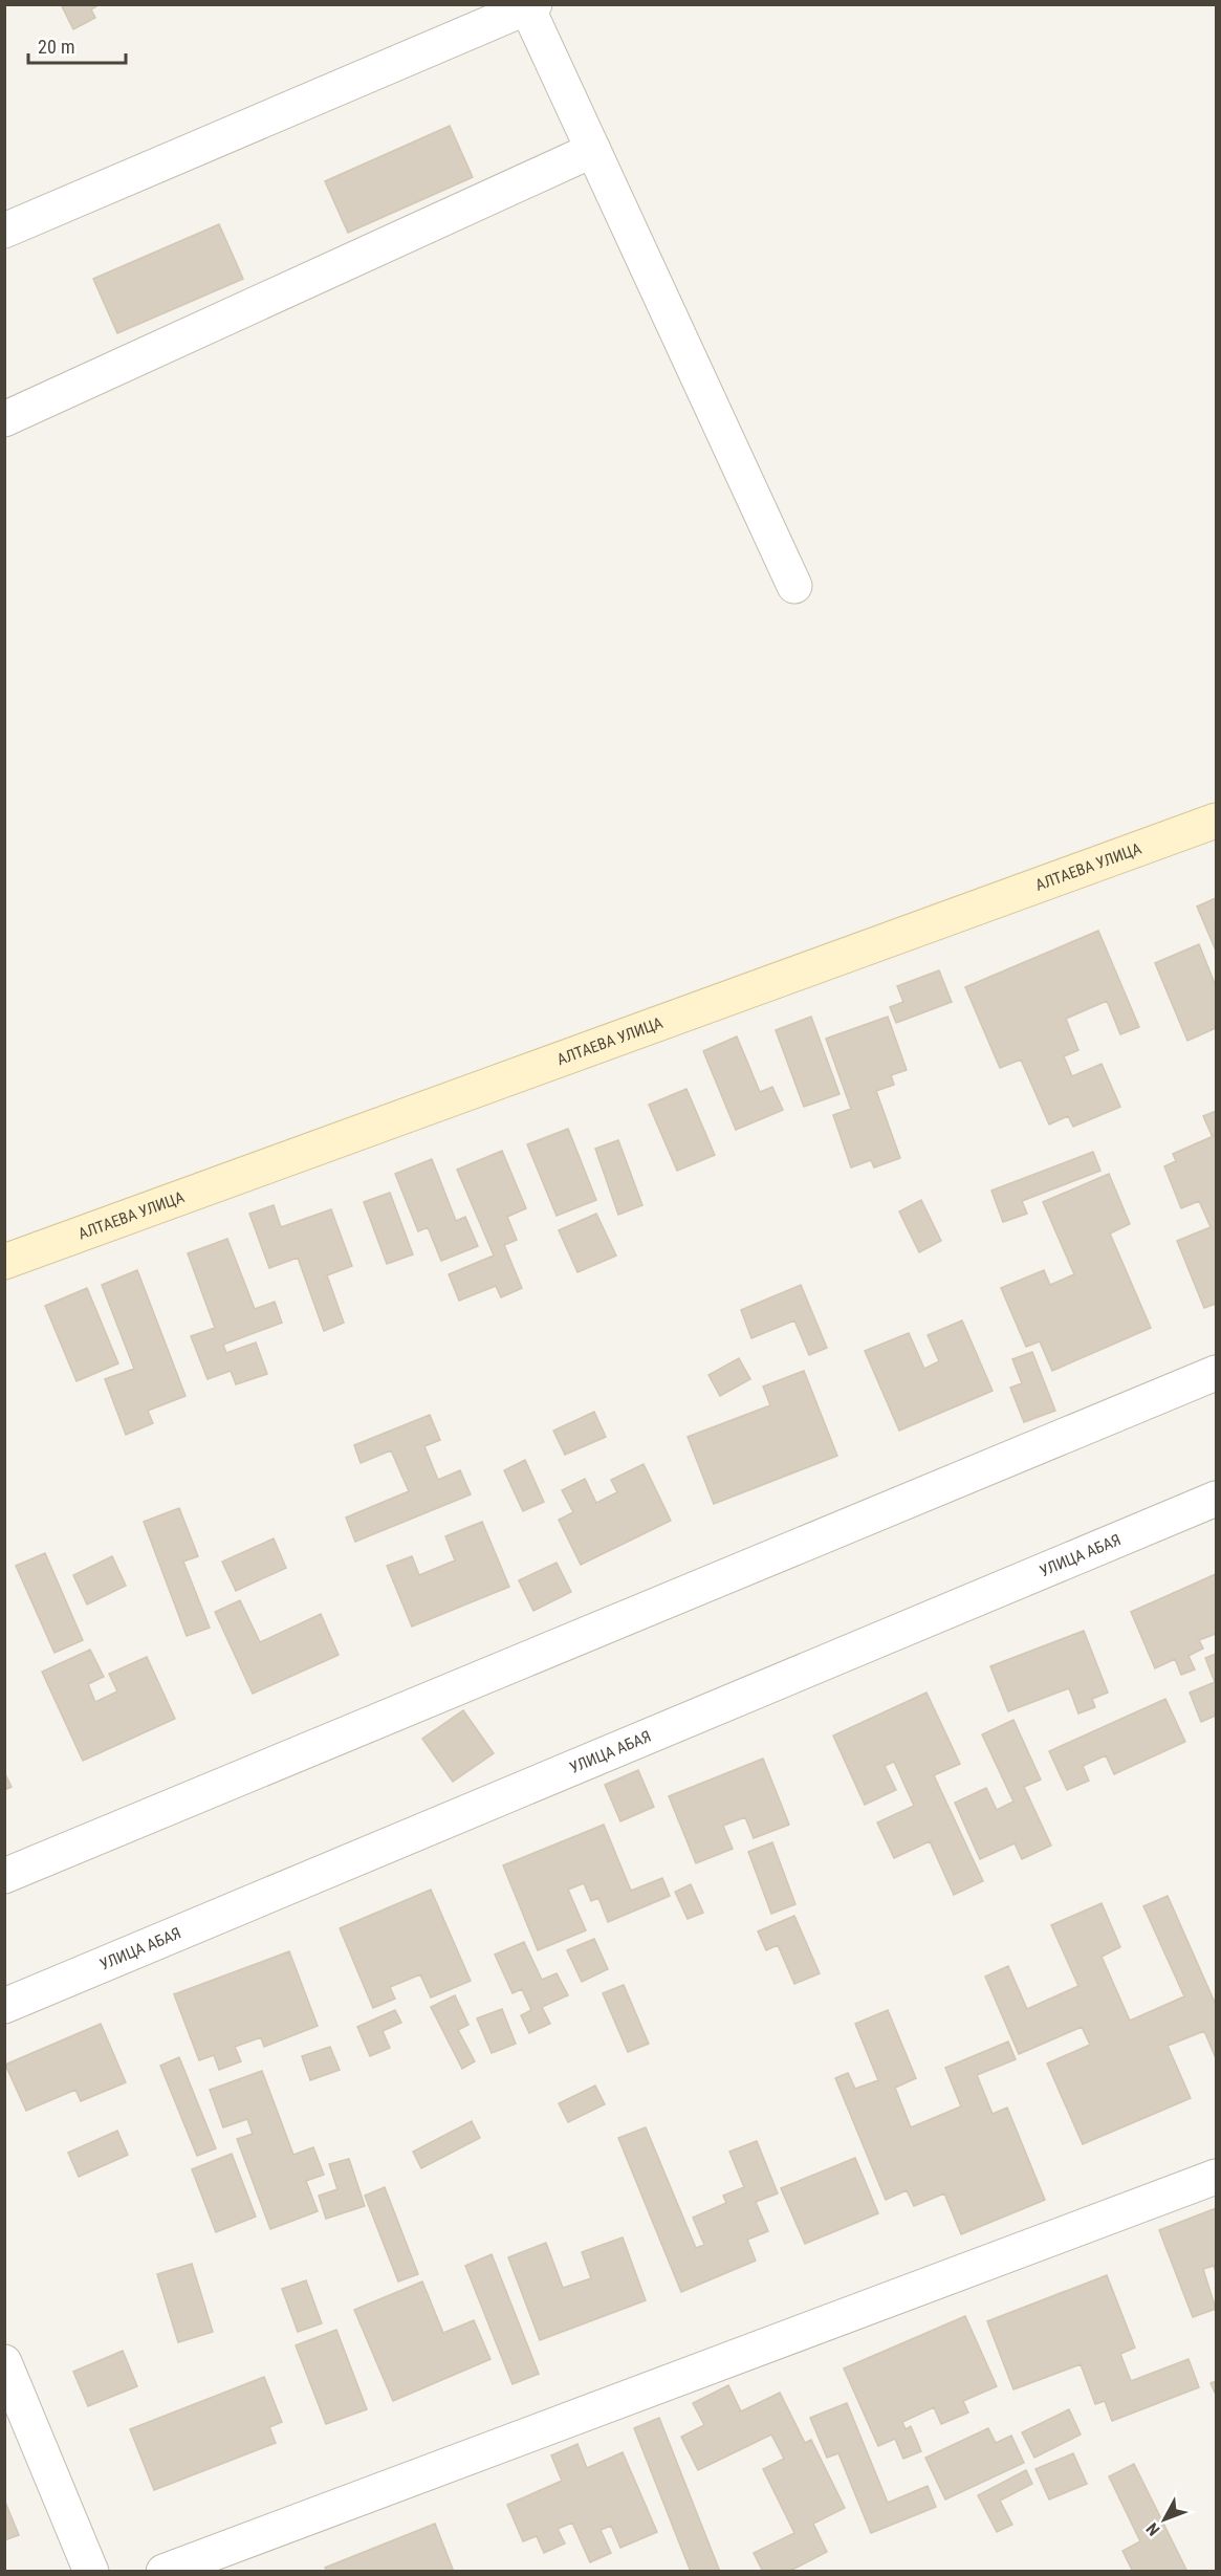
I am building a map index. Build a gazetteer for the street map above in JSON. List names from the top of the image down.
{
  "streets": {
    "main road": ["АЛТАЕВА УЛИЦА"],
    "street": ["УЛИЦА АБАЯ"]
  },
  "scale_bar": "20 m",
  "north": "bottom left"
}
